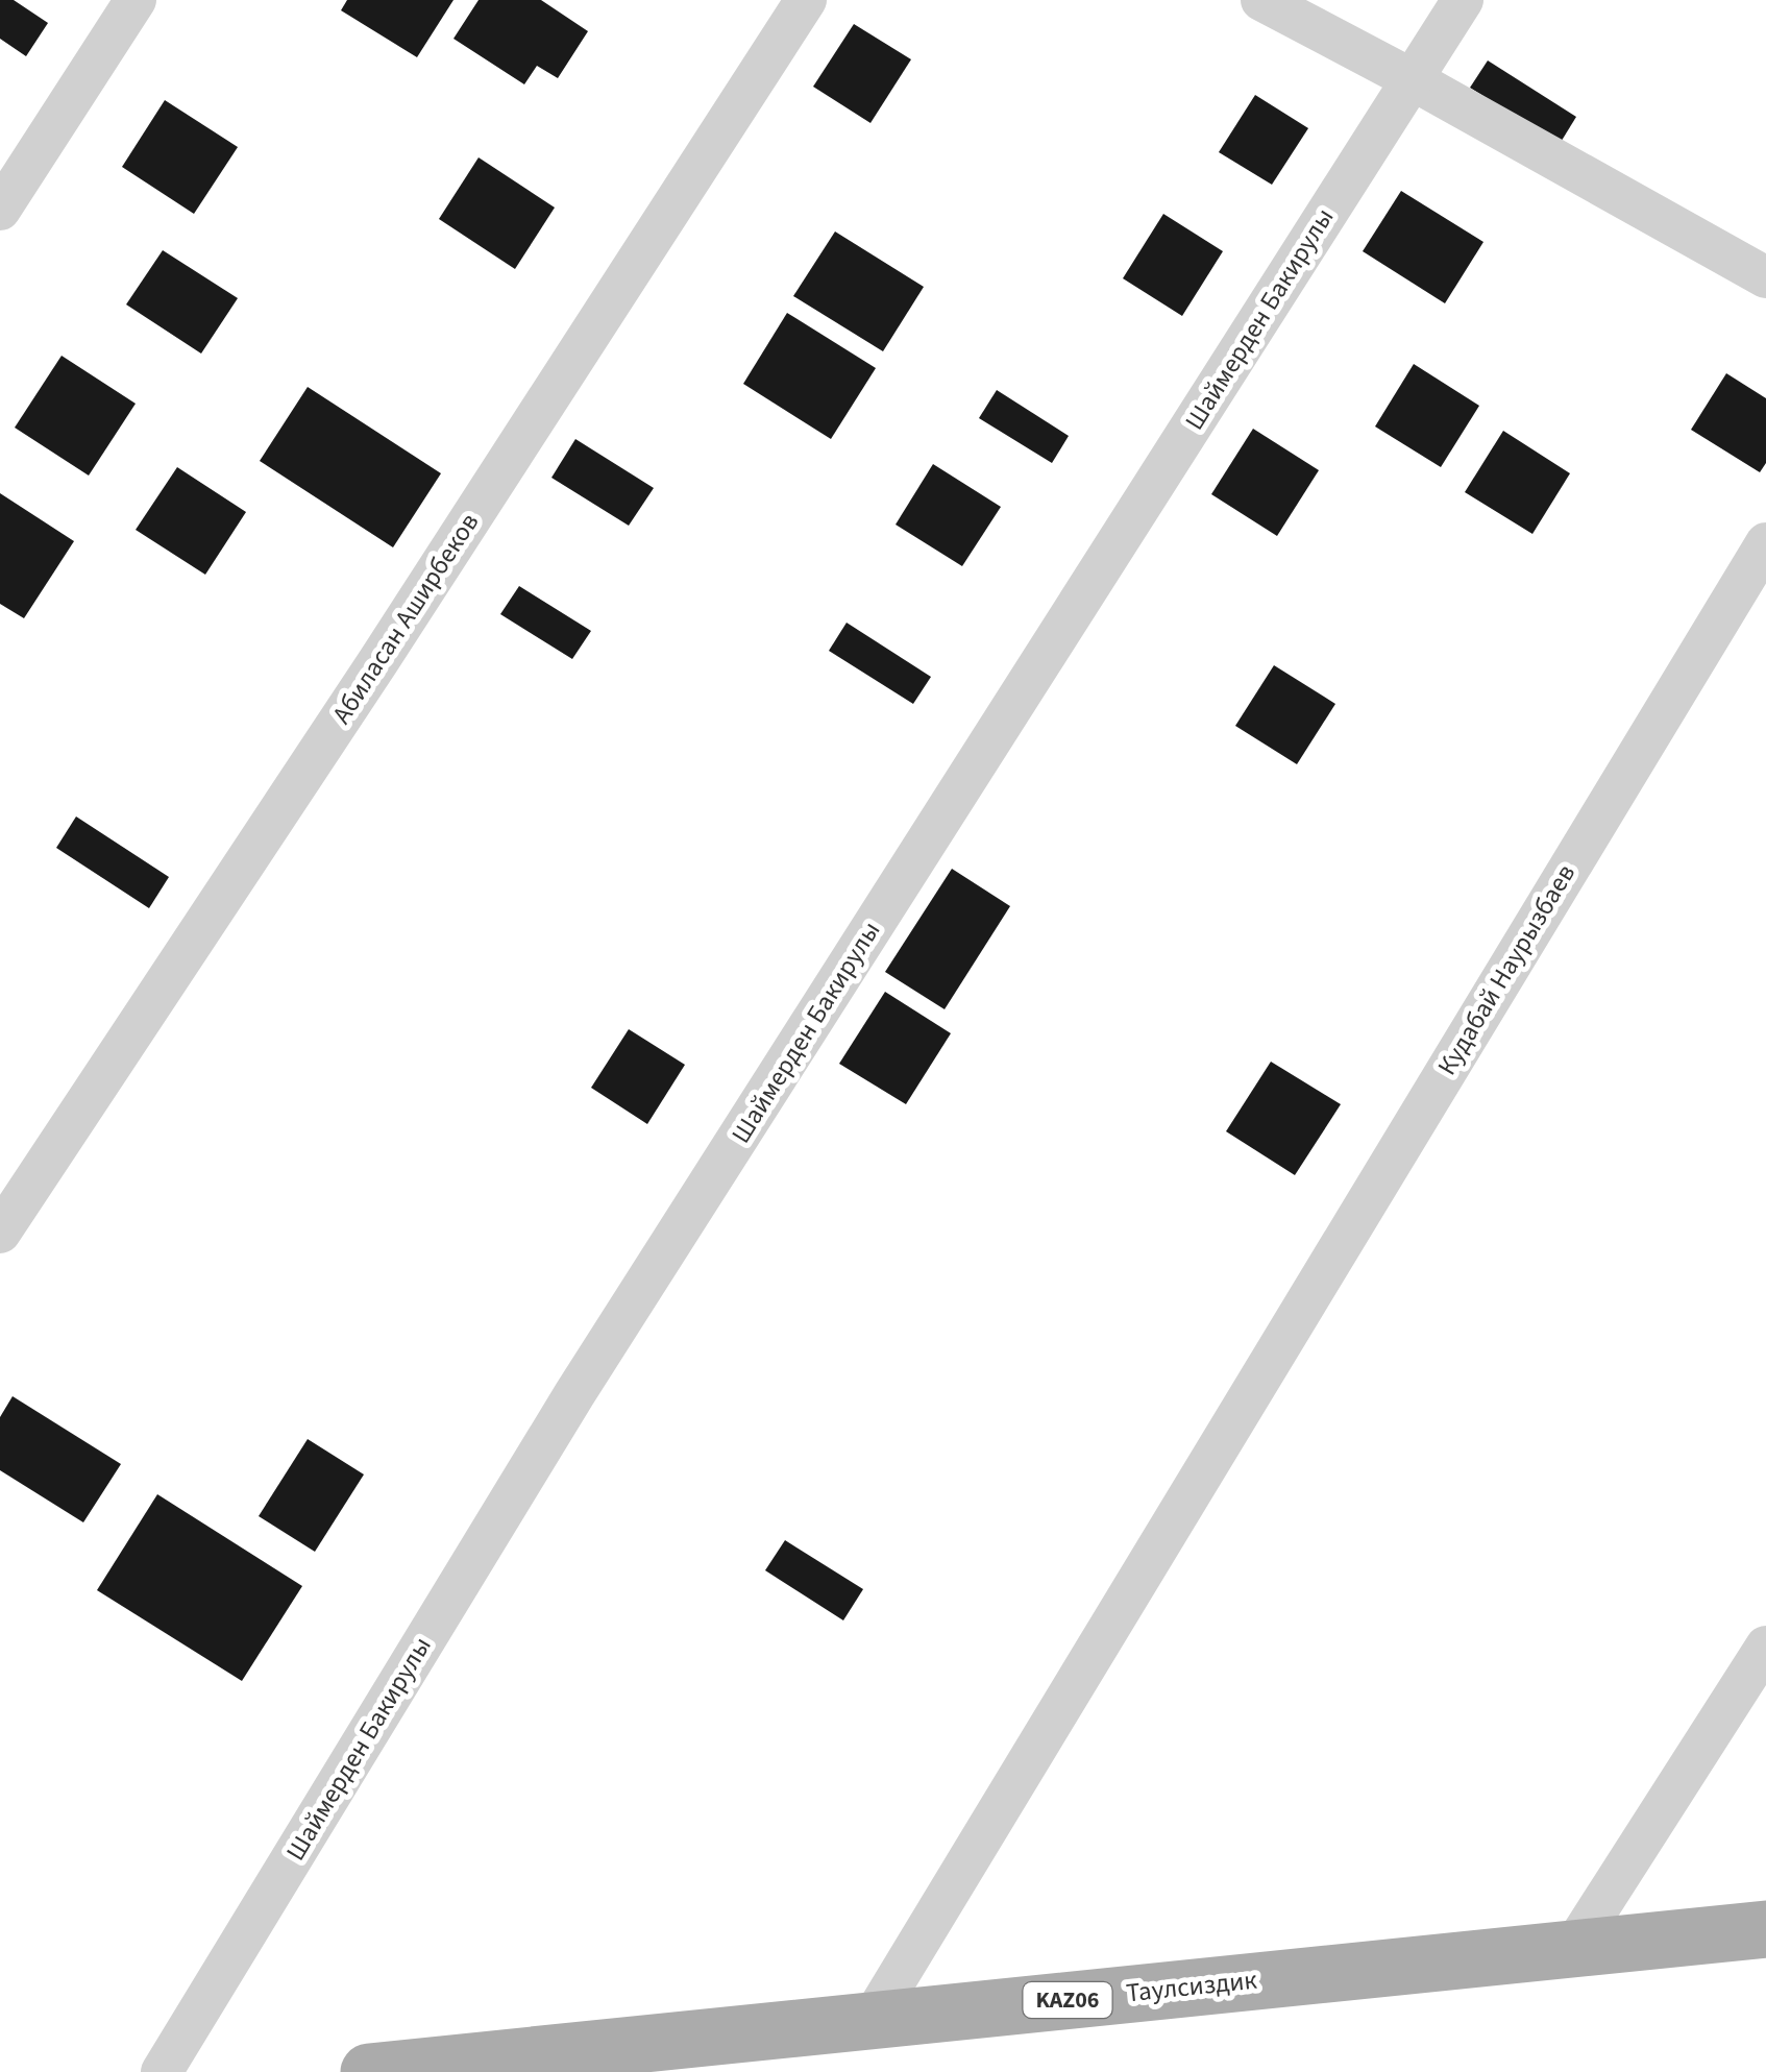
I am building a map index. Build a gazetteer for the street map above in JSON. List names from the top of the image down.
{
  "streets": {
    "main road": ["Таулсиздик", "KAZ06"],
    "street": ["Шаймерден Бакирулы", "Абиласан Аширбеков", "Кудабай Наурызбаев"]
  },
  "crossings": [
    ["Кудабай Наурызбаев", "Таулсиздик"]
  ]
}
